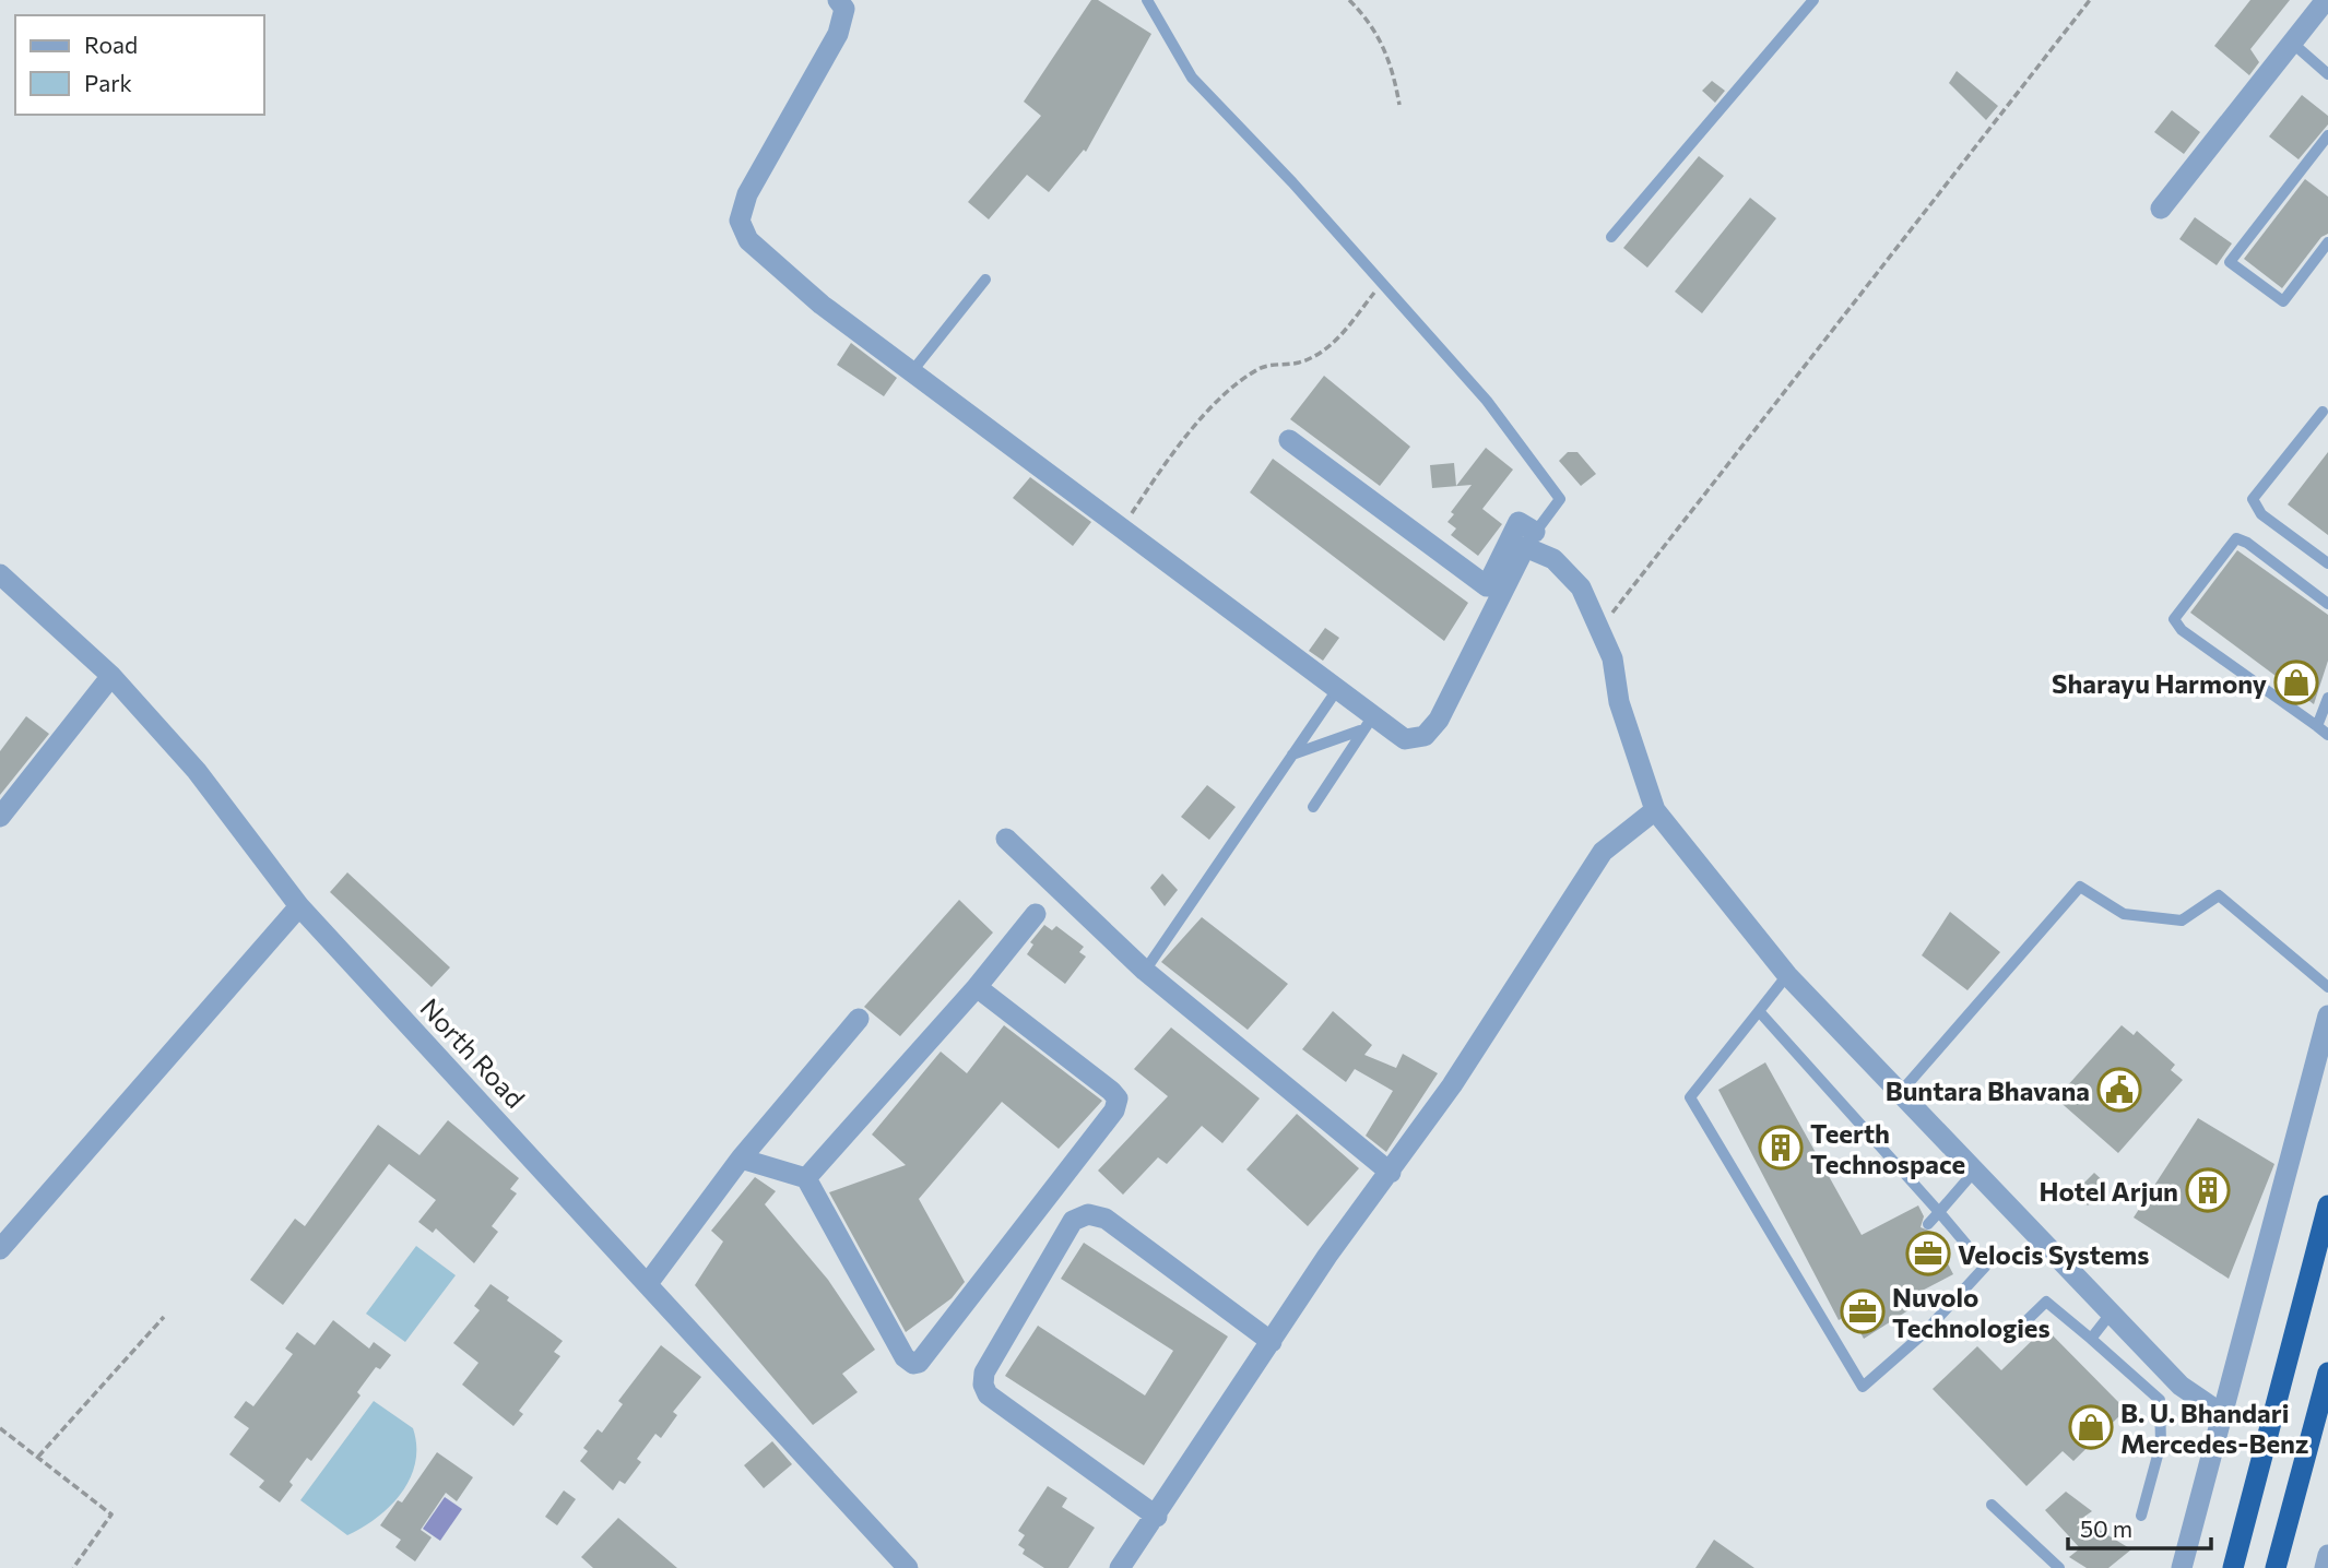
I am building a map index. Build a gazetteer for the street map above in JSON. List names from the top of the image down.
{
  "streets": {
    "street": ["North Road"]
  },
  "places": {
    "shop": ["Sharayu Harmony", "B. U. Bhandari Mercedes-Benz"],
    "public building": ["Buntara Bhavana"],
    "building": ["Teerth Technospace", "Hotel Arjun"],
    "office": ["Velocis Systems", "Nuvolo Technologies"]
  },
  "legend": ["Road", "Park"],
  "scale_bar": "50 m"
}
